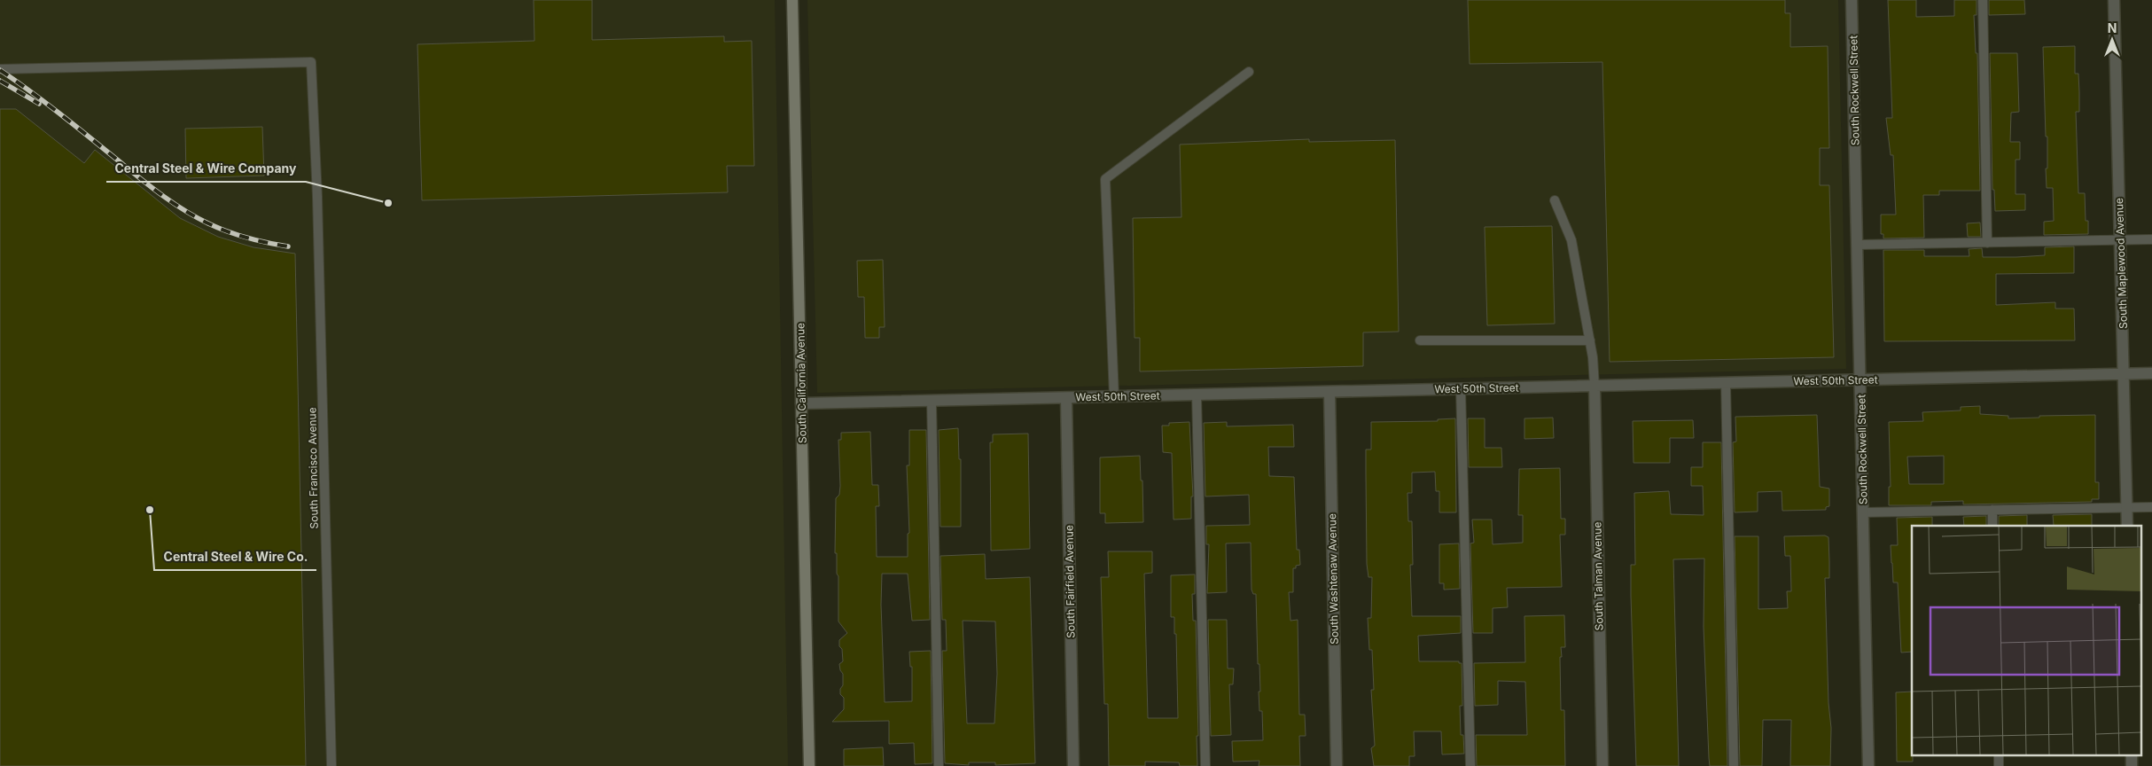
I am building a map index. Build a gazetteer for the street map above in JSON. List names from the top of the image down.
{
  "streets": {
    "street": [
      "South Rockwell Street",
      "South Maplewood Avenue",
      "West 50th Street",
      "South California Avenue",
      "South Talman Avenue",
      "South Washtenaw Avenue",
      "South Fairfield Avenue"
    ],
    "lane": ["South Francisco Avenue"]
  },
  "crossings": [
    ["South Rockwell Street", "West 50th Street"],
    ["South Maplewood Avenue", "West 50th Street"],
    ["West 50th Street", "South California Avenue"],
    ["West 50th Street", "South Talman Avenue"],
    ["West 50th Street", "South Washtenaw Avenue"],
    ["West 50th Street", "South Fairfield Avenue"]
  ],
  "places": ["Central Steel & Wire Company", "Central Steel & Wire Co."],
  "north": "top"
}
